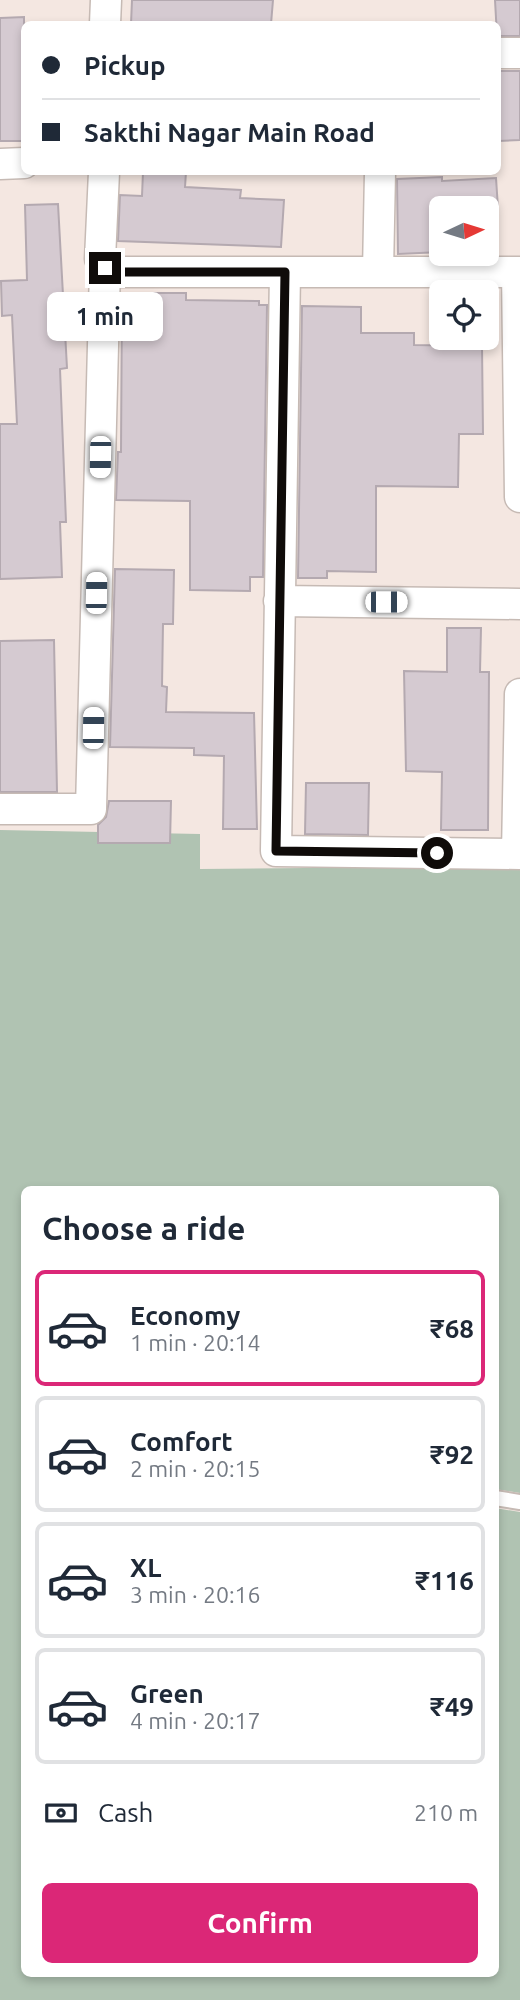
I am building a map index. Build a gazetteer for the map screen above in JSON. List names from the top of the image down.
{
  "north": "right",
  "page": {
    "banner": ["Pickup", "Sakthi Nagar Main Road"],
    "bubble": "1 min",
    "heading": "Choose a ride",
    "list": [
      {
        "name": "Economy",
        "note": "1 min · 20:14",
        "value": "₹68"
      },
      {
        "name": "Comfort",
        "note": "2 min · 20:15",
        "value": "₹92"
      },
      {
        "name": "XL",
        "note": "3 min · 20:16",
        "value": "₹116"
      },
      {
        "name": "Green",
        "note": "4 min · 20:17",
        "value": "₹49"
      }
    ],
    "pay": ["Cash", "210 m"],
    "buttons": "Confirm"
  }
}
